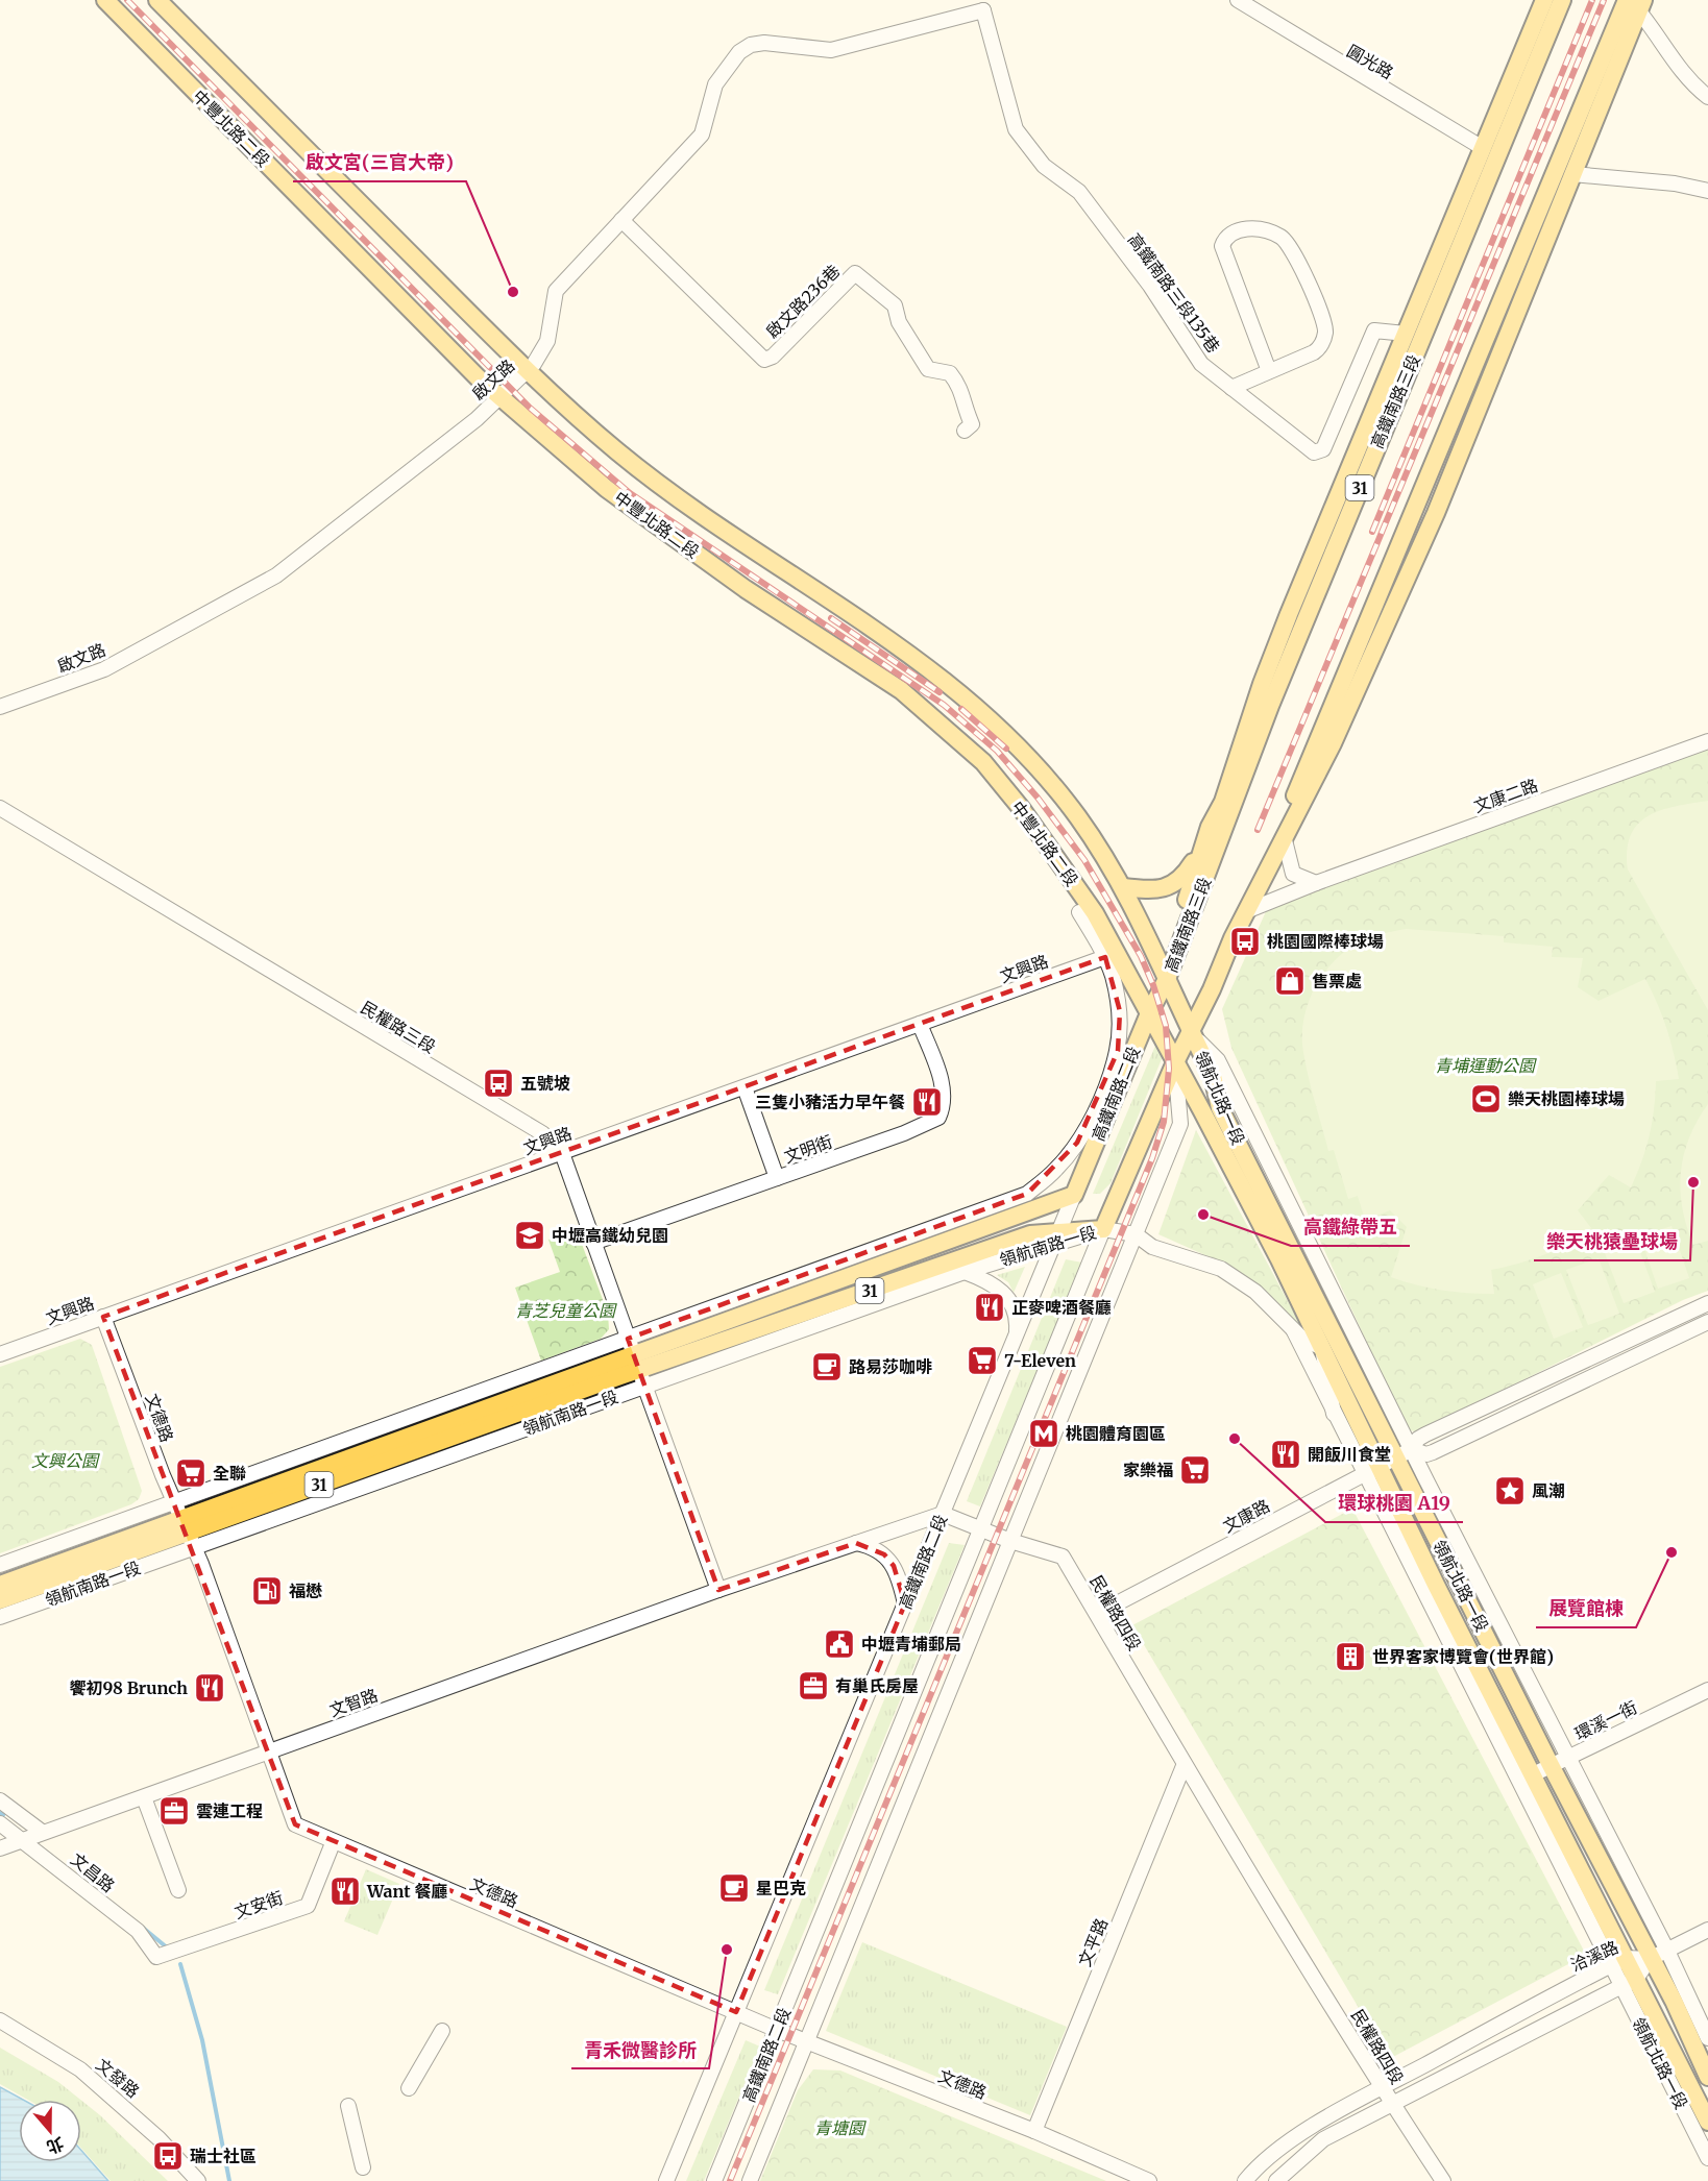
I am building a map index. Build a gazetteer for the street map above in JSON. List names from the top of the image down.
{
  "streets": {
    "main road": [
      "中豐北路二段",
      "高鐵南路三段",
      "31",
      "高鐵南路二段",
      "領航北路一段",
      "領航南路一段"
    ],
    "street": [
      "圓光路",
      "高鐵南路三段135巷",
      "啟文路236巷",
      "啟文路",
      "文康二路",
      "文興路",
      "民權路三段",
      "文明街",
      "文德路",
      "文康路",
      "民權路四段",
      "文智路",
      "環溪一街",
      "文昌路",
      "文安街",
      "文平路",
      "洽溪路",
      "文發路"
    ]
  },
  "crossings": [
    ["圓光路", "高鐵南路三段"],
    ["中豐北路二段", "啟文路"],
    ["中豐北路二段", "高鐵南路三段"],
    ["中豐北路二段", "高鐵南路二段"],
    ["中豐北路二段", "領航北路一段"],
    ["高鐵南路三段135巷", "啟文路"],
    ["高鐵南路三段135巷", "高鐵南路三段"],
    ["啟文路236巷", "啟文路"],
    ["高鐵南路三段", "高鐵南路二段"],
    ["31", "高鐵南路二段"],
    ["31", "領航南路一段"],
    ["文興路", "民權路三段"],
    ["文興路", "高鐵南路二段"],
    ["文興路", "文明街"],
    ["文興路", "文德路"],
    ["民權路三段", "文明街"],
    ["民權路三段", "領航南路一段"],
    ["高鐵南路二段", "領航北路一段"],
    ["高鐵南路二段", "領航南路一段"],
    ["高鐵南路二段", "文德路"],
    ["高鐵南路二段", "民權路四段"],
    ["領航北路一段", "文康路"],
    ["領航北路一段", "環溪一街"],
    ["領航北路一段", "洽溪路"],
    ["領航南路一段", "文德路"],
    ["文德路", "文智路"],
    ["文德路", "文安街"],
    ["文德路", "文平路"],
    ["文康路", "民權路四段"],
    ["民權路四段", "文平路"],
    ["民權路四段", "洽溪路"],
    ["文智路", "文昌路"],
    ["文昌路", "文安街"]
  ],
  "parks": [
    "青埔運動公園",
    "青芝兒童公園",
    "文興公園",
    "青塘園"
  ],
  "places": {
    "other": [
      "啟文宮(三官大帝)",
      "樂天桃猿壘球場",
      "高鐵綠帶五",
      "環球桃園 A19",
      "展覽館棟",
      "青禾微醫診所"
    ],
    "bus stop": ["桃園國際棒球場", "五號坡", "瑞士社區"],
    "shop": ["售票處"],
    "sports": ["樂天桃園棒球場"],
    "restaurant": [
      "三隻小豬活力早午餐",
      "正麥啤酒餐廳",
      "開飯川食堂",
      "饗初98 Brunch",
      "Want 餐廳"
    ],
    "school or university": ["中壢高鐵幼兒園"],
    "supermarket": ["7-Eleven", "家樂福", "全聯"],
    "cafe": ["路易莎咖啡", "星巴克"],
    "metro station": ["桃園體育園區"],
    "place": ["風潮"],
    "fuel station": ["福懋"],
    "public building": ["中壢青埔郵局"],
    "building": ["世界客家博覽會(世界館)"],
    "office": ["有巢氏房屋", "雲連工程"]
  },
  "north": "bottom"
}
